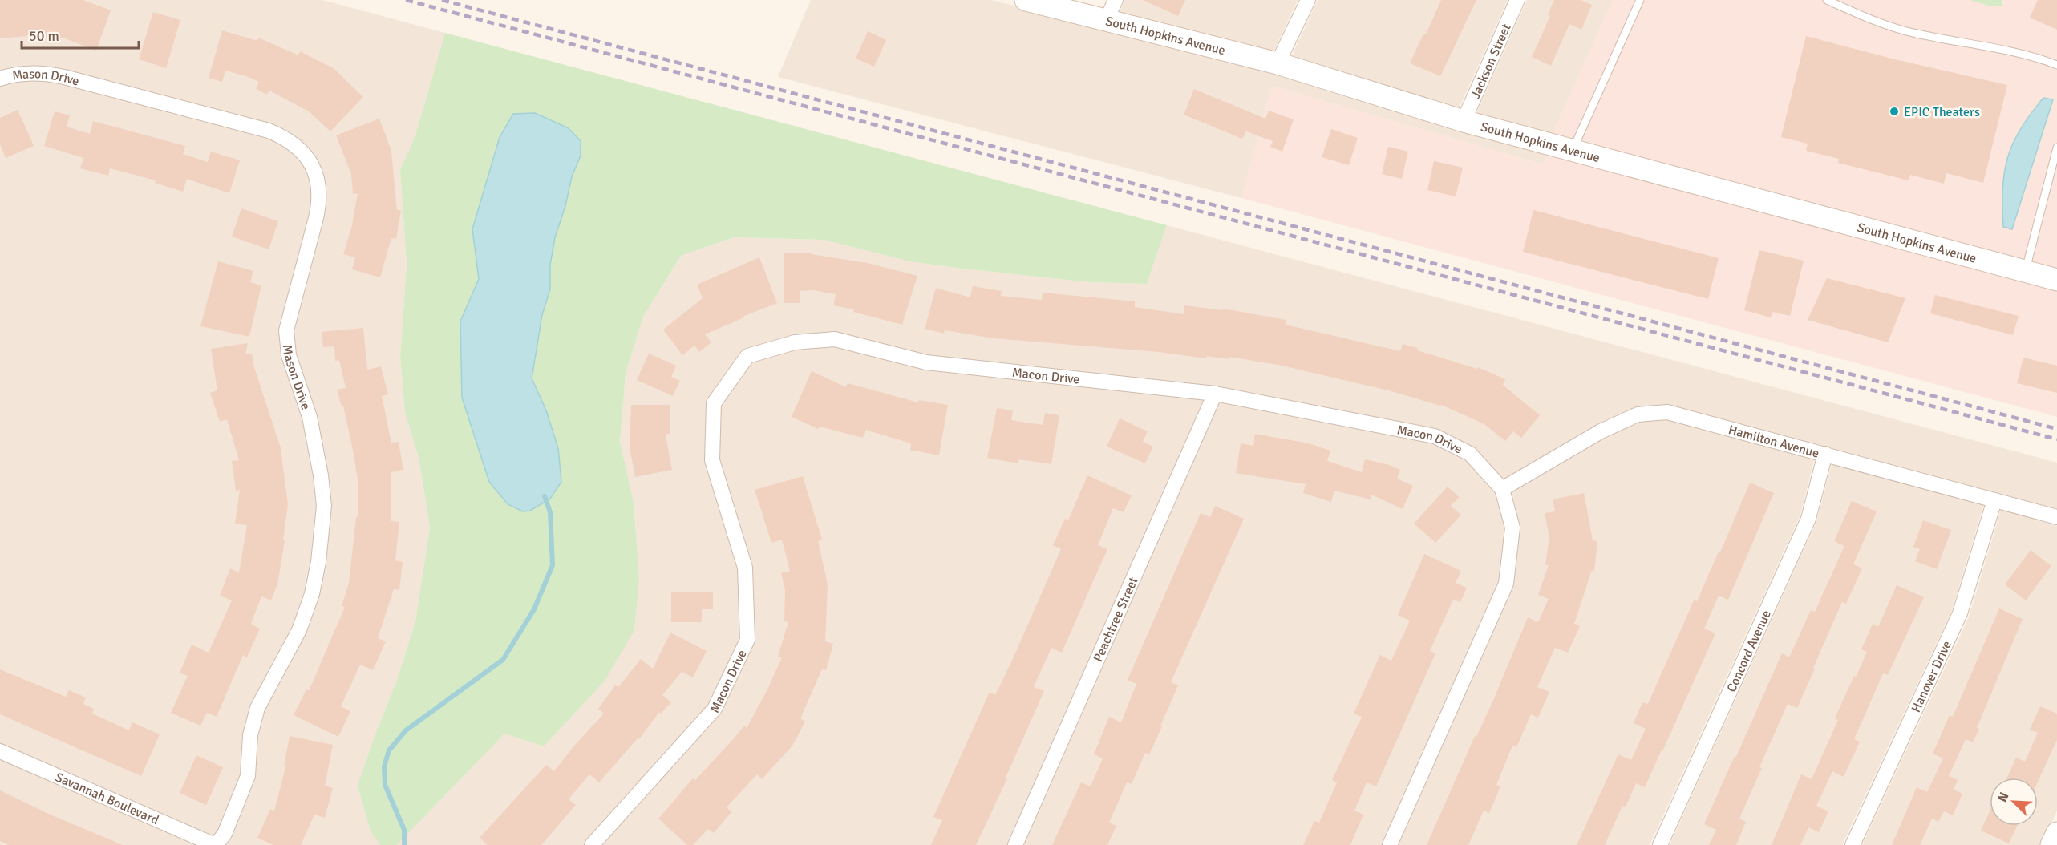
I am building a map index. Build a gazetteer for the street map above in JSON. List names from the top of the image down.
{
  "streets": {
    "street": [
      "South Hopkins Avenue",
      "Jackson Street",
      "Mason Drive",
      "Macon Drive",
      "Hamilton Avenue",
      "Peachtree Street",
      "Concord Avenue",
      "Hanover Drive",
      "Savannah Boulevard"
    ]
  },
  "crossings": [
    ["South Hopkins Avenue", "Jackson Street"],
    ["Mason Drive", "Savannah Boulevard"],
    ["Macon Drive", "Hamilton Avenue"],
    ["Macon Drive", "Peachtree Street"],
    ["Hamilton Avenue", "Concord Avenue"],
    ["Hamilton Avenue", "Hanover Drive"]
  ],
  "places": ["EPIC Theaters"],
  "scale_bar": "50 m",
  "north": "top left"
}
